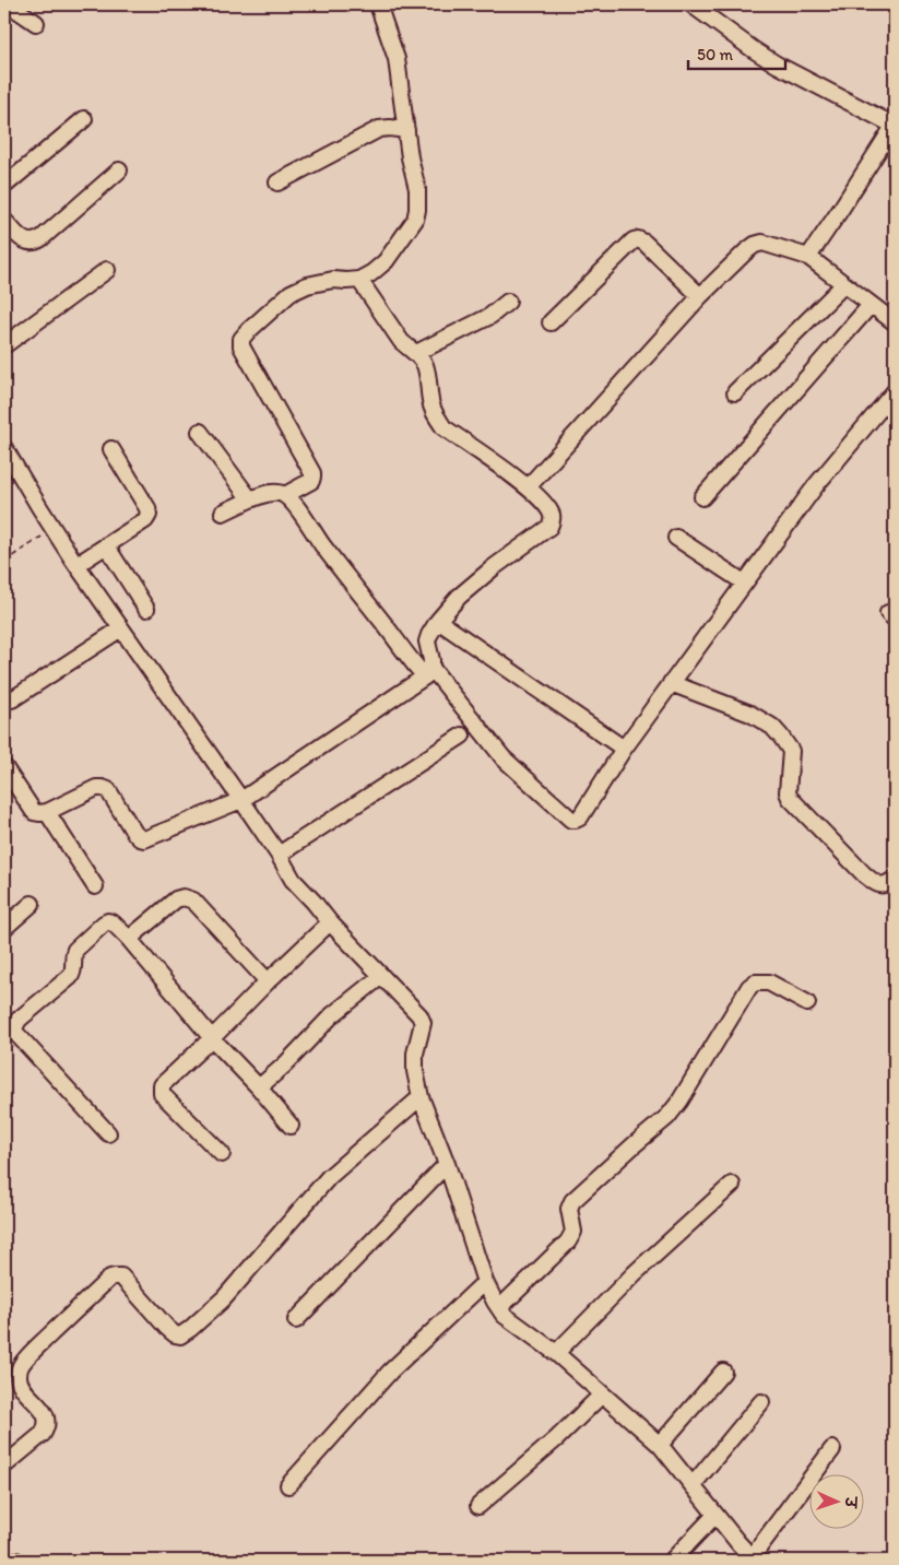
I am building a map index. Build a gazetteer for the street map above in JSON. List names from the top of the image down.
{
  "scale_bar": "50 m",
  "north": "right"
}
